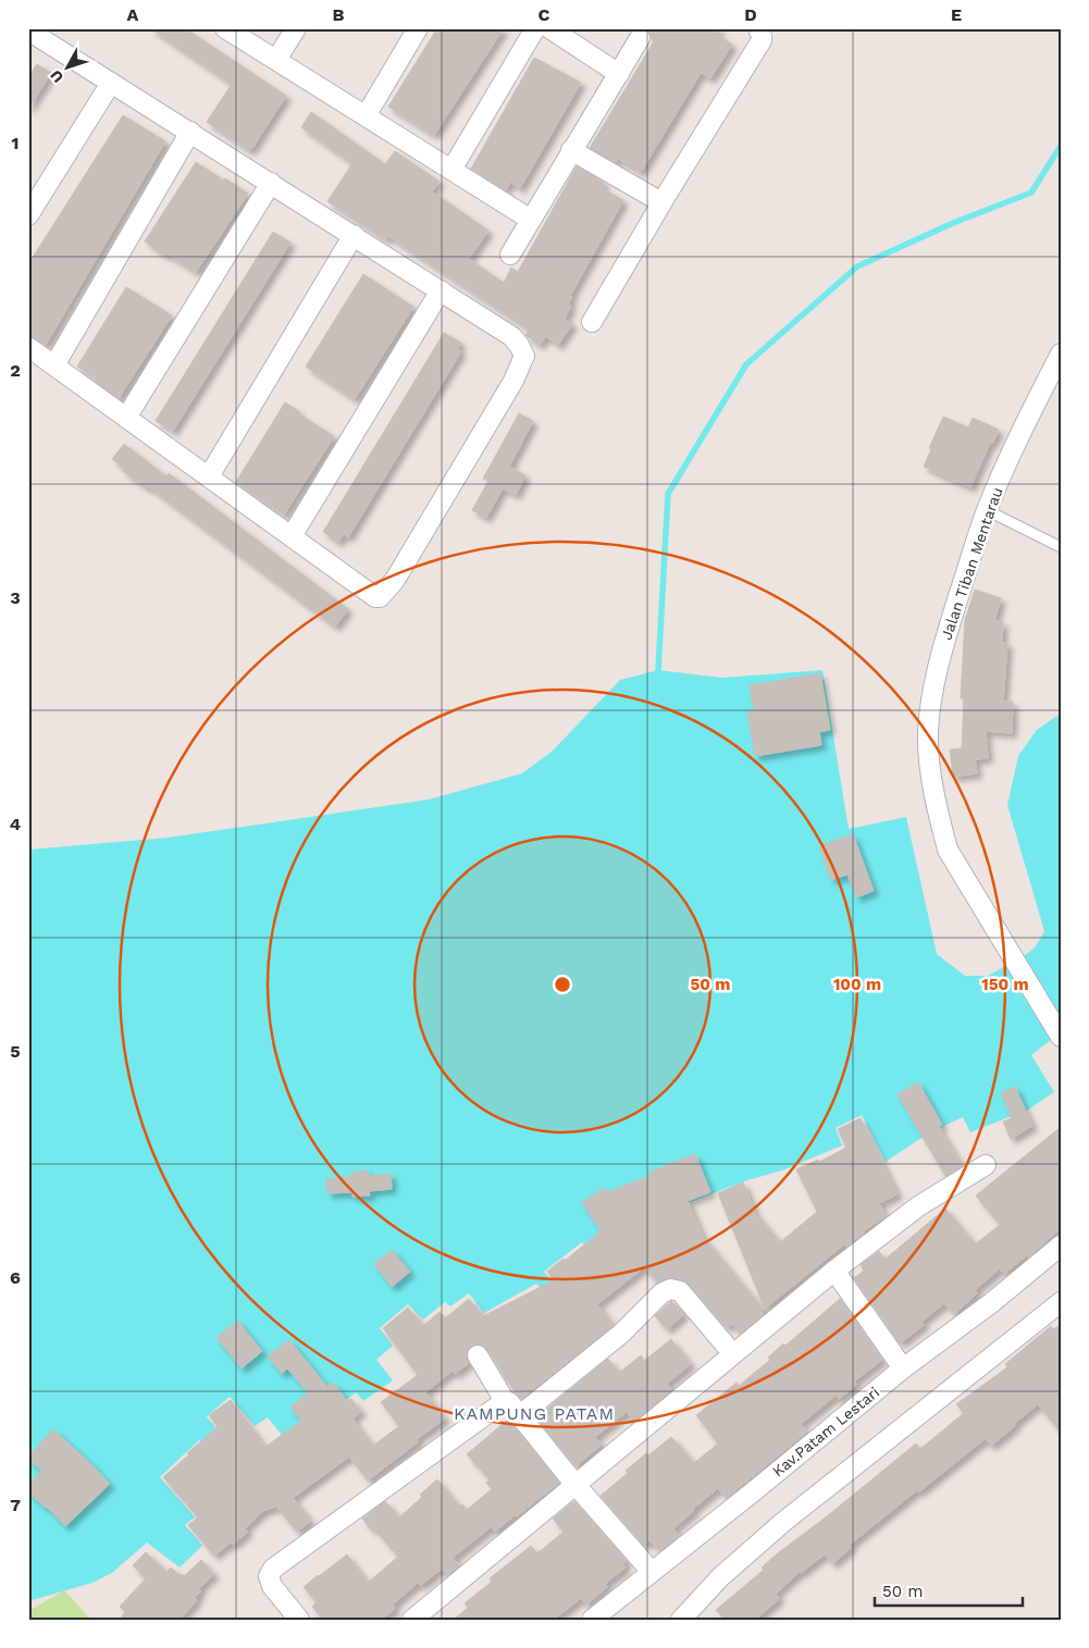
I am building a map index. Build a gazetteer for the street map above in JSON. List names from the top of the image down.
{
  "streets": {
    "street": ["Jalan Tiban Mentarau", "Kav.Patam Lestari"]
  },
  "districts": ["KAMPUNG PATAM"],
  "scale_bar": "50 m",
  "north": "bottom left",
  "grid": {
    "columns": [
      "A",
      "B",
      "C",
      "D",
      "E"
    ],
    "rows": [
      "1",
      "2",
      "3",
      "4",
      "5",
      "6",
      "7"
    ]
  },
  "rings": ["50 m", "100 m", "150 m"]
}
